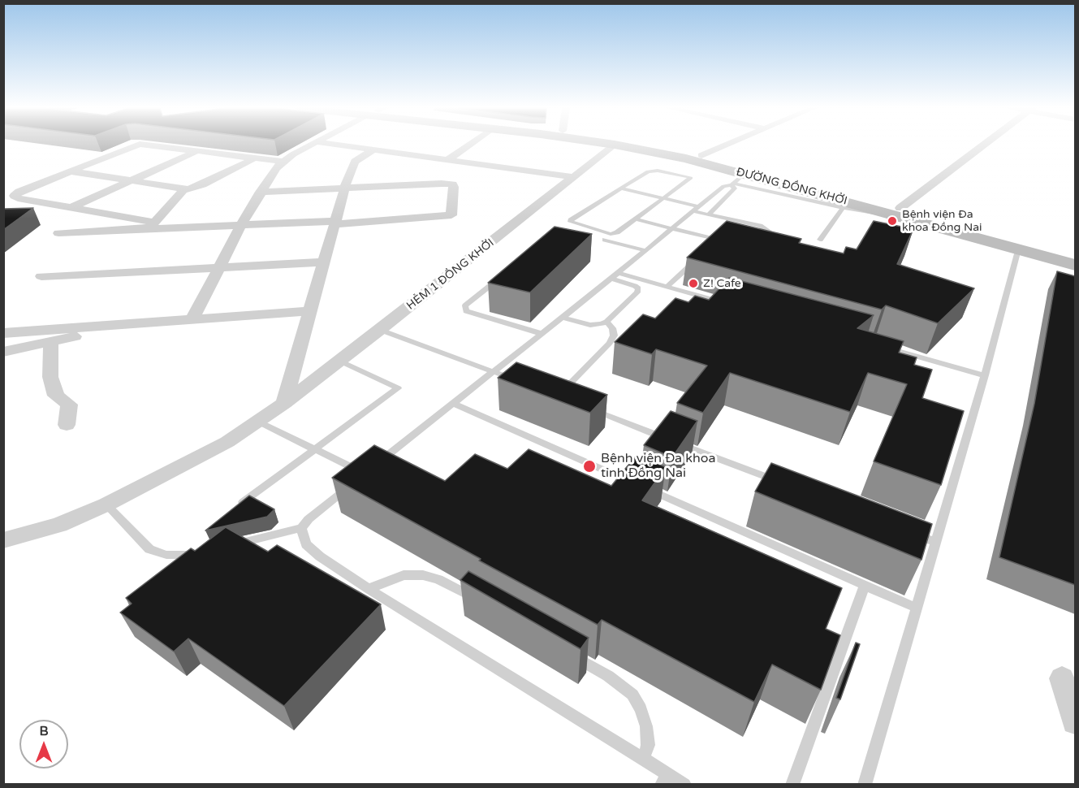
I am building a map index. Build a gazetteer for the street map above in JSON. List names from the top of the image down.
{
  "streets": {
    "main road": ["ĐƯỜNG ĐỒNG KHỞI"],
    "street": ["HẺM 1 ĐỒNG KHỞI"]
  },
  "places": ["Bệnh viện Đa khoa Đồng Nai", "Z! Cafe", "Bệnh viện Đa khoa tỉnh Đồng Nai"],
  "north": "top"
}
